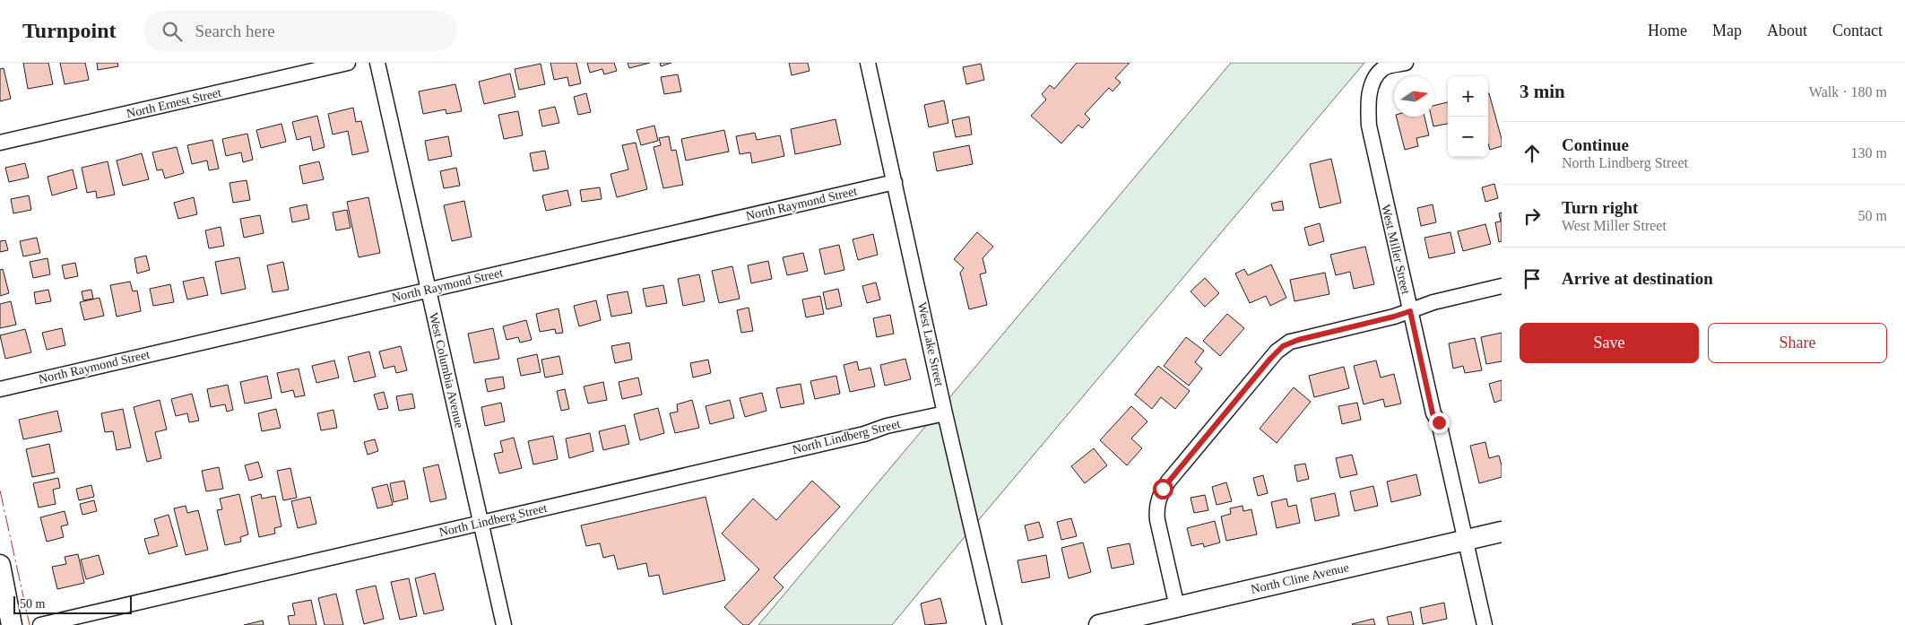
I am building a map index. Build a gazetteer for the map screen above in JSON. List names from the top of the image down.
{
  "streets": {
    "street": [
      "North Ernest Street",
      "North Raymond Street",
      "West Miller Street",
      "West Lake Street",
      "West Columbia Avenue",
      "North Lindberg Street",
      "North Cline Avenue"
    ]
  },
  "crossings": [
    ["North Raymond Street", "West Lake Street"],
    ["North Raymond Street", "West Columbia Avenue"],
    ["West Miller Street", "North Cline Avenue"],
    ["West Lake Street", "North Lindberg Street"],
    ["West Columbia Avenue", "North Lindberg Street"]
  ],
  "scale_bar": "50 m",
  "north": "right",
  "page": {
    "header": "Turnpoint",
    "search": "Search here",
    "nav": [
      "Home",
      "Map",
      "About",
      "Contact"
    ],
    "heading": ["3 min", "Walk · 180 m"],
    "map_buttons": ["+", "−"],
    "list": [
      ["Continue", "North Lindberg Street", "130 m"],
      ["Turn right", "West Miller Street", "50 m"],
      "Arrive at destination"
    ],
    "buttons": ["Save", "Share"],
    "scale": "50 m"
  }
}
